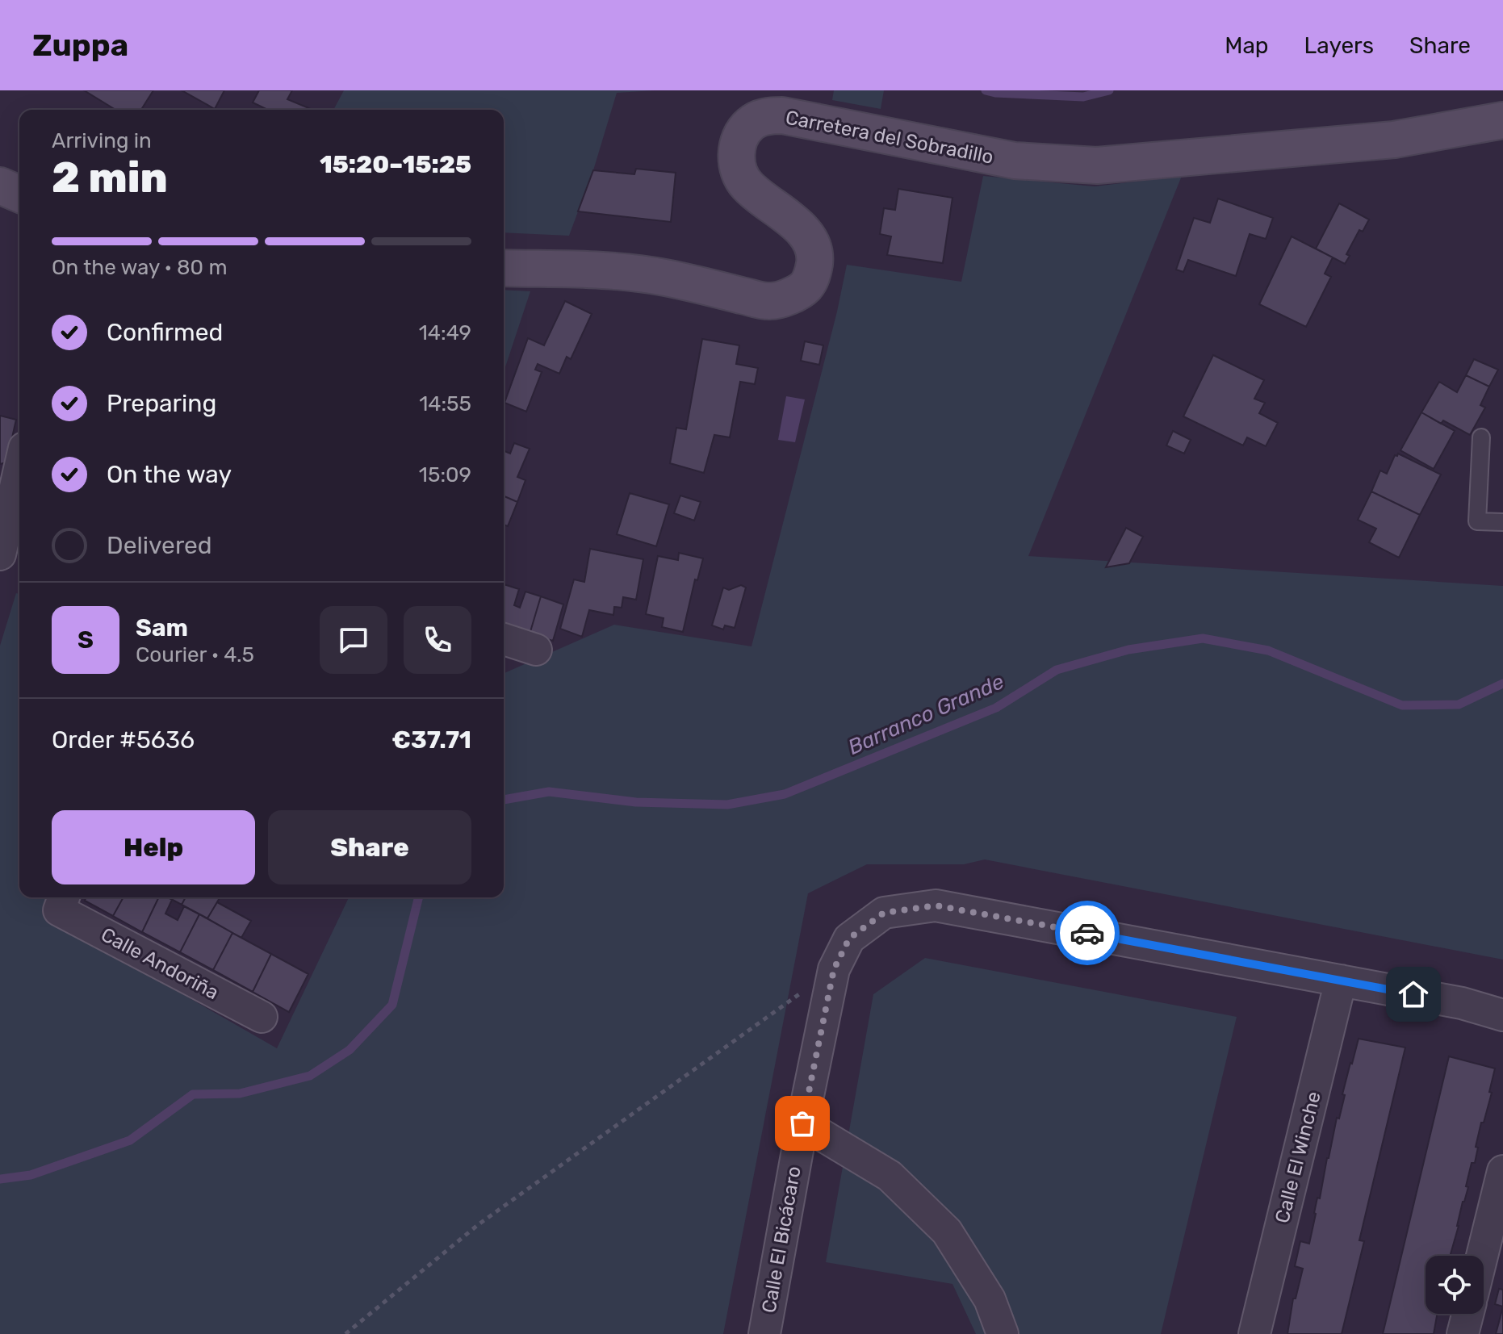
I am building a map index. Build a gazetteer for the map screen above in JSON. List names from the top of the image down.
{
  "streets": {
    "main road": ["Carretera del Sobradillo"],
    "street": ["Calle Andoriña", "Calle El Winche", "Calle El Bicácaro"]
  },
  "crossings": [
    ["Calle El Winche", "Calle El Bicácaro"]
  ],
  "water": ["Barranco Grande"],
  "page": {
    "header": "Zuppa",
    "nav": ["Map", "Layers", "Share"],
    "heading": ["2 min", "Arriving in", "15:20–15:25"],
    "panel": [
      "Sam",
      "Courier · 4.5",
      "Order #5636",
      "€37.71"
    ],
    "bar": "On the way · 80 m",
    "list": [
      ["Confirmed", "14:49"],
      ["Preparing", "14:55"],
      ["On the way", "15:09"],
      "Delivered"
    ],
    "round": "S",
    "buttons": ["Help", "Share"]
  }
}
